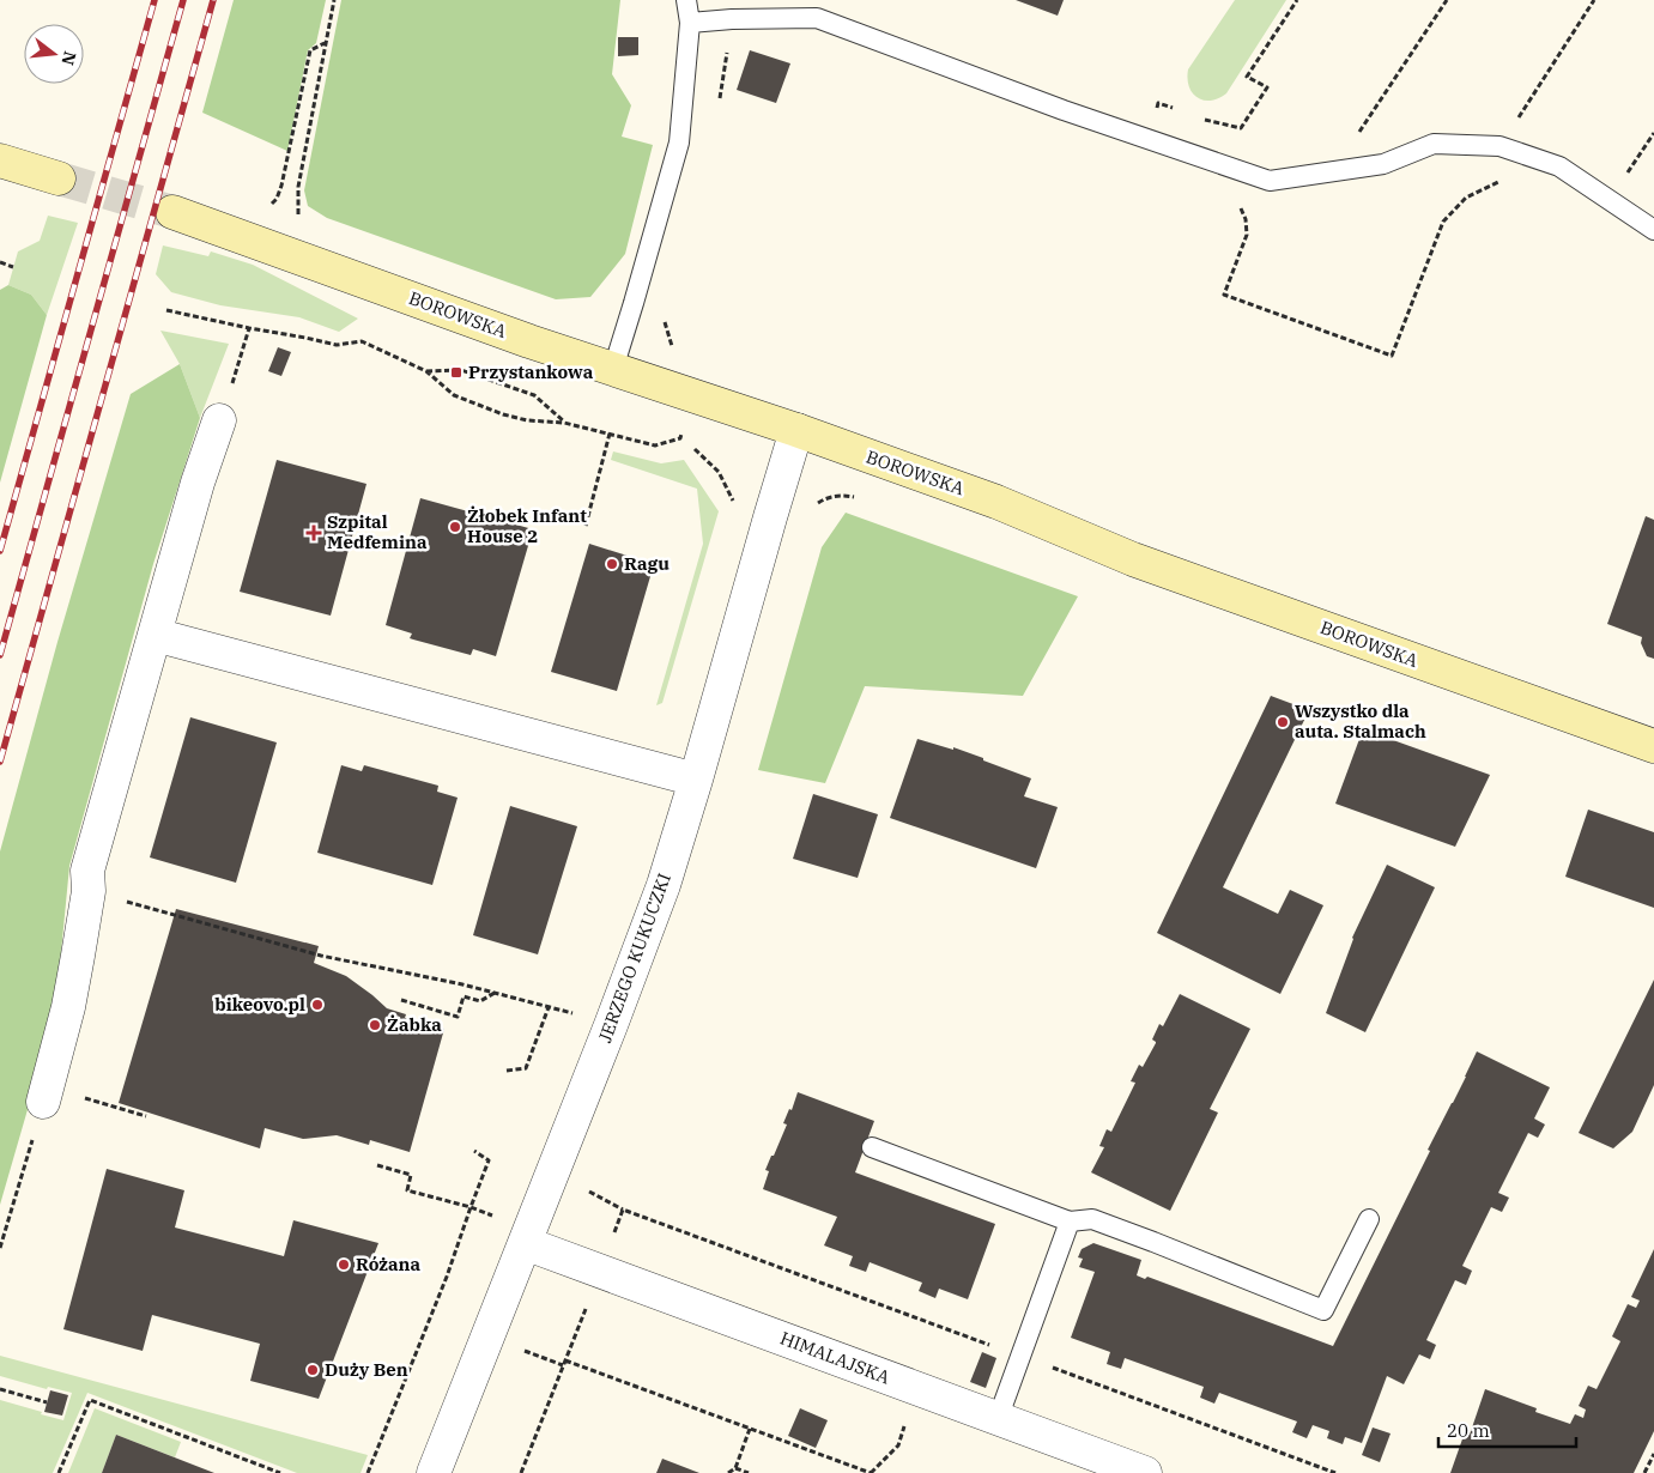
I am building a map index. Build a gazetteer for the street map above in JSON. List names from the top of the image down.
{
  "streets": {
    "street": ["BOROWSKA", "JERZEGO KUKUCZKI", "HIMALAJSKA"]
  },
  "crossings": [
    ["BOROWSKA", "JERZEGO KUKUCZKI"],
    ["JERZEGO KUKUCZKI", "HIMALAJSKA"]
  ],
  "places": {
    "transit": ["Przystankowa"],
    "other": [
      "Żłobek Infant House 2",
      "Ragu",
      "Wszystko dla auta. Stalmach",
      "bikeovo.pl",
      "Żabka",
      "Różana",
      "Duży Ben"
    ],
    "health": ["Szpital Medfemina"]
  },
  "scale_bar": "20 m",
  "north": "right"
}
